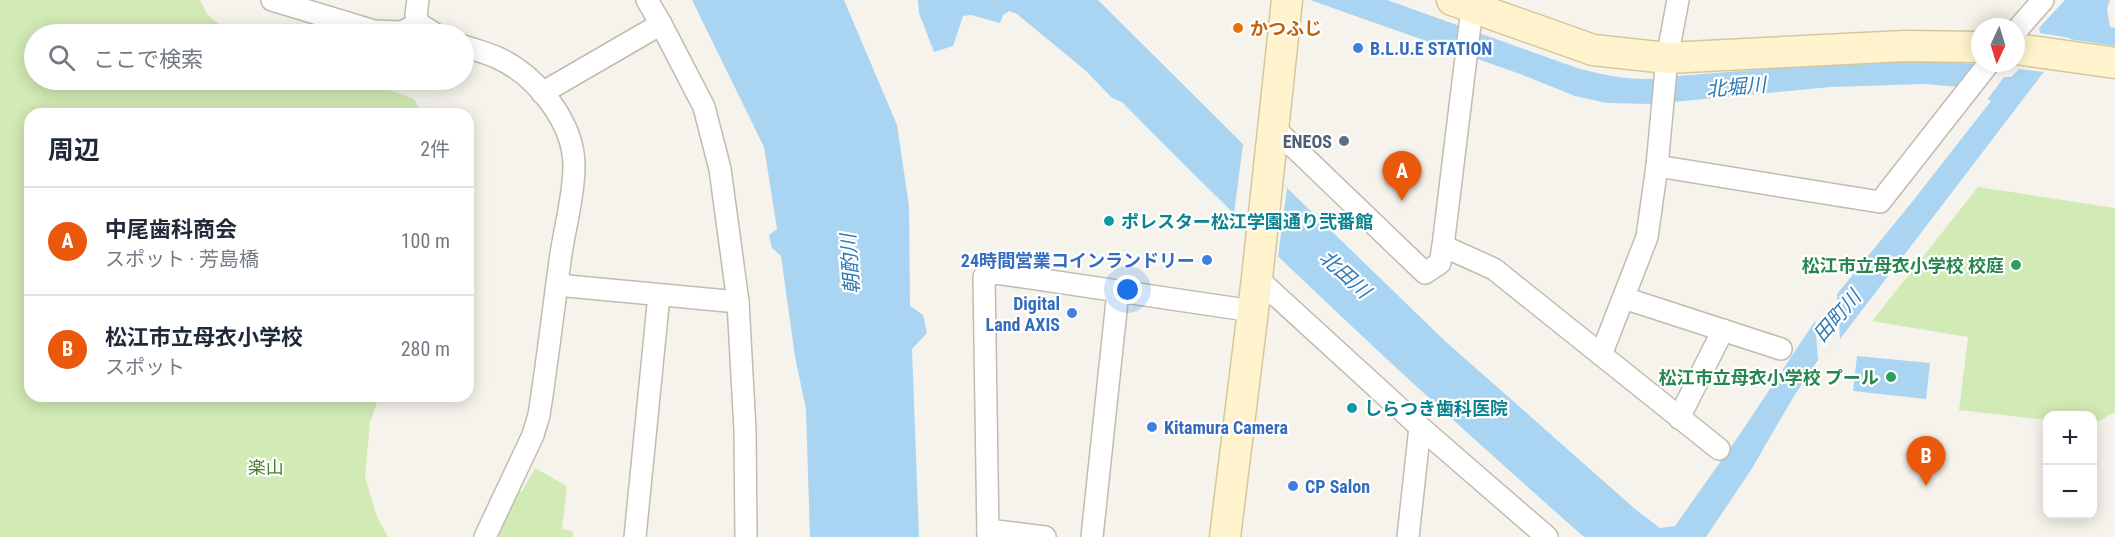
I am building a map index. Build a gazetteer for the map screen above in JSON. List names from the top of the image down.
{
  "water": [
    "北堀川",
    "朝酌川",
    "北田川",
    "田町川"
  ],
  "parks": ["楽山"],
  "places": [
    "かつふじ",
    "B.L.U.E STATION",
    "ENEOS",
    "ポレスター松江学園通り弐番館",
    "24時間営業コインランドリー",
    "松江市立母衣小学校 校庭",
    "Digital Land AXIS",
    "松江市立母衣小学校 プール",
    "しらつき歯科医院",
    "Kitamura Camera",
    "CP Salon"
  ],
  "north": "bottom",
  "page": {
    "search": "ここで検索",
    "heading": ["周辺", "2件"],
    "pins": ["A", "B"],
    "list": [
      {
        "mark": "A",
        "name": "中尾歯科商会",
        "note": "スポット · 芳島橋",
        "value": "100 m"
      },
      {
        "mark": "B",
        "name": "松江市立母衣小学校",
        "note": "スポット",
        "value": "280 m"
      }
    ],
    "map_buttons": ["+", "−"]
  }
}
